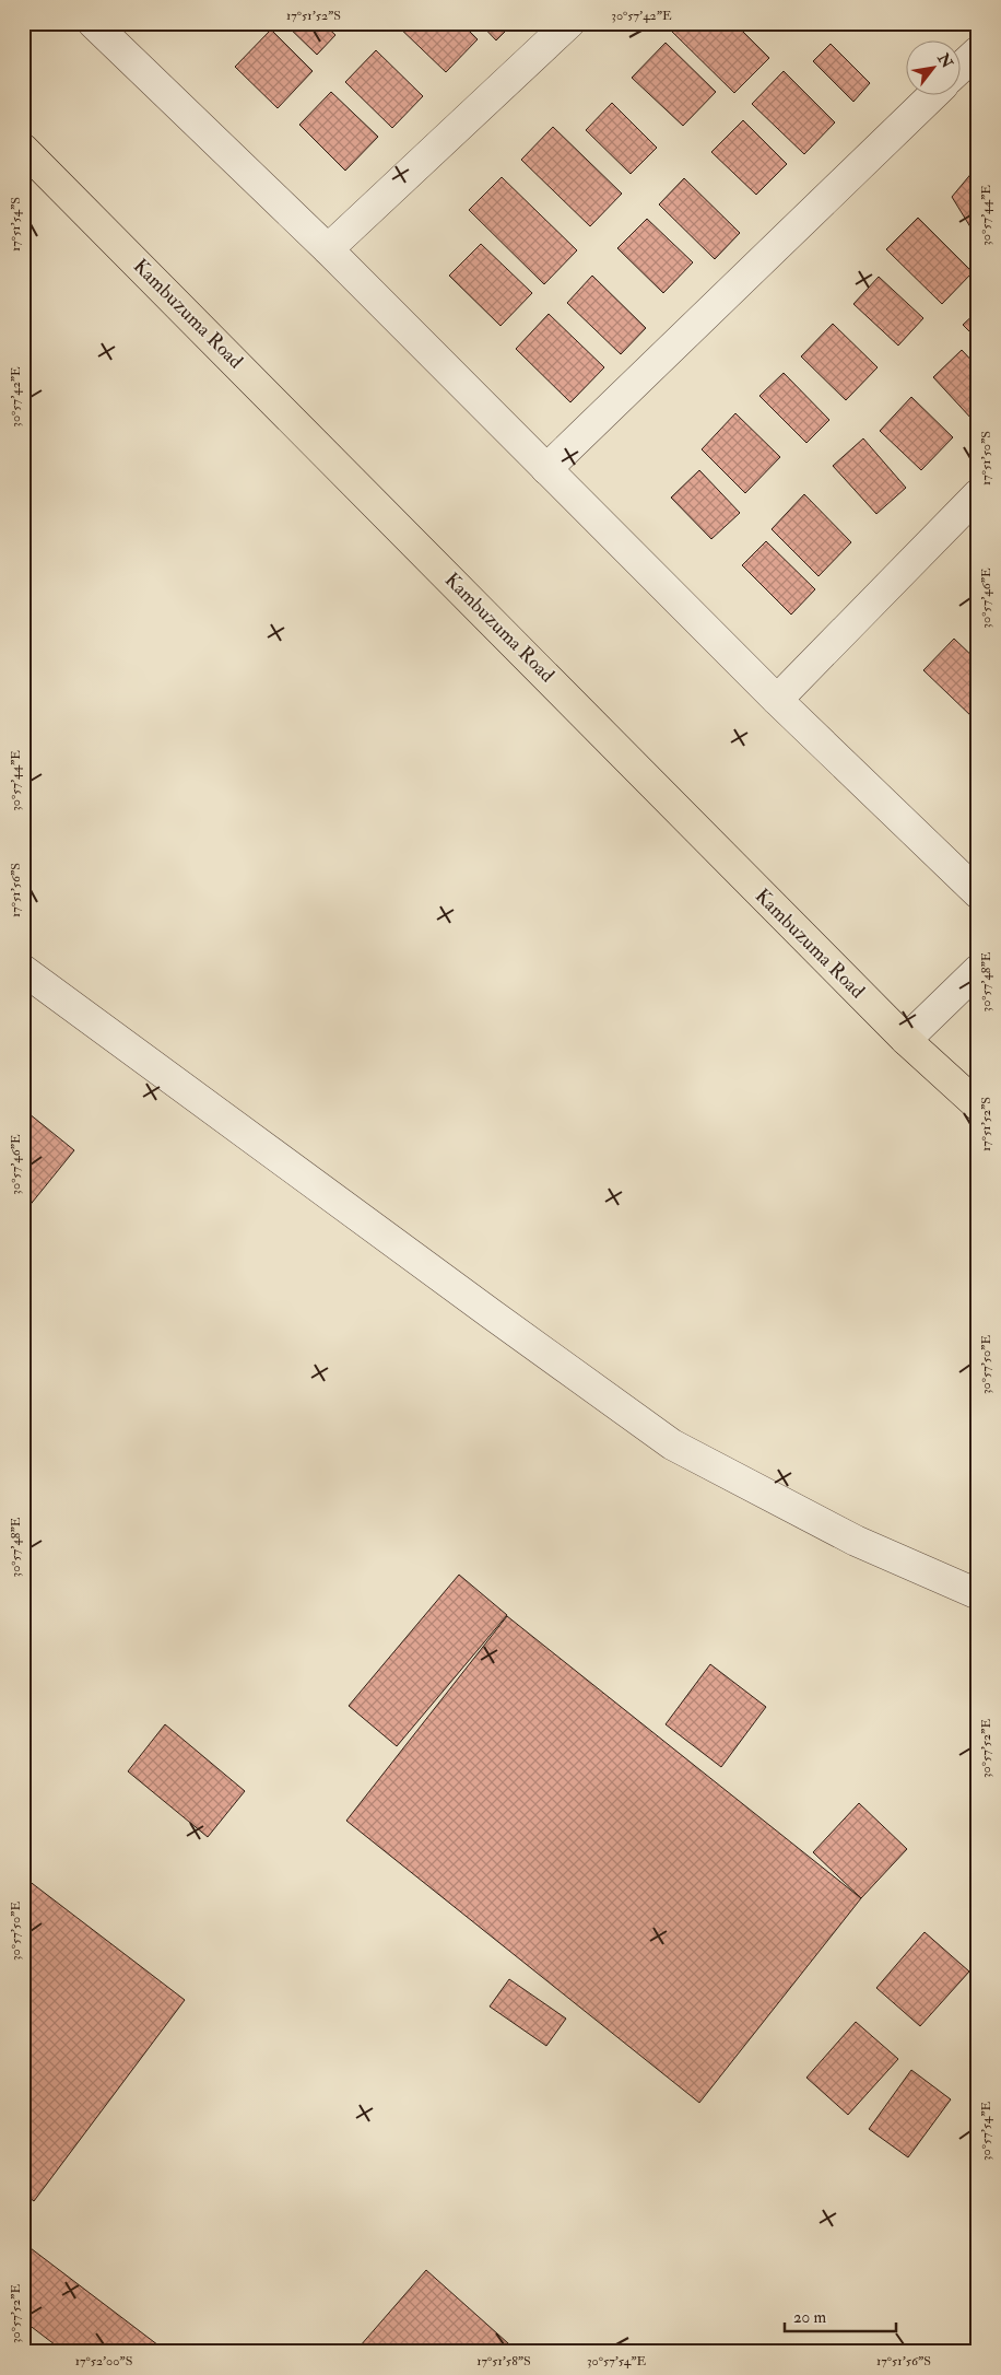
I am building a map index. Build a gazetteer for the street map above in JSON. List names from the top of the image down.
{
  "streets": {
    "main road": ["Kambuzuma Road"]
  },
  "scale_bar": "20 m",
  "north": "top right",
  "coordinates": [
    "17°51'52\"S",
    "30°57'42\"E",
    "30°57'44\"E",
    "17°51'54\"S",
    "17°51'50\"S",
    "30°57'46\"E",
    "17°51'56\"S",
    "30°57'48\"E",
    "30°57'50\"E",
    "30°57'52\"E",
    "30°57'54\"E",
    "17°52'00\"S",
    "17°51'58\"S"
  ]
}
